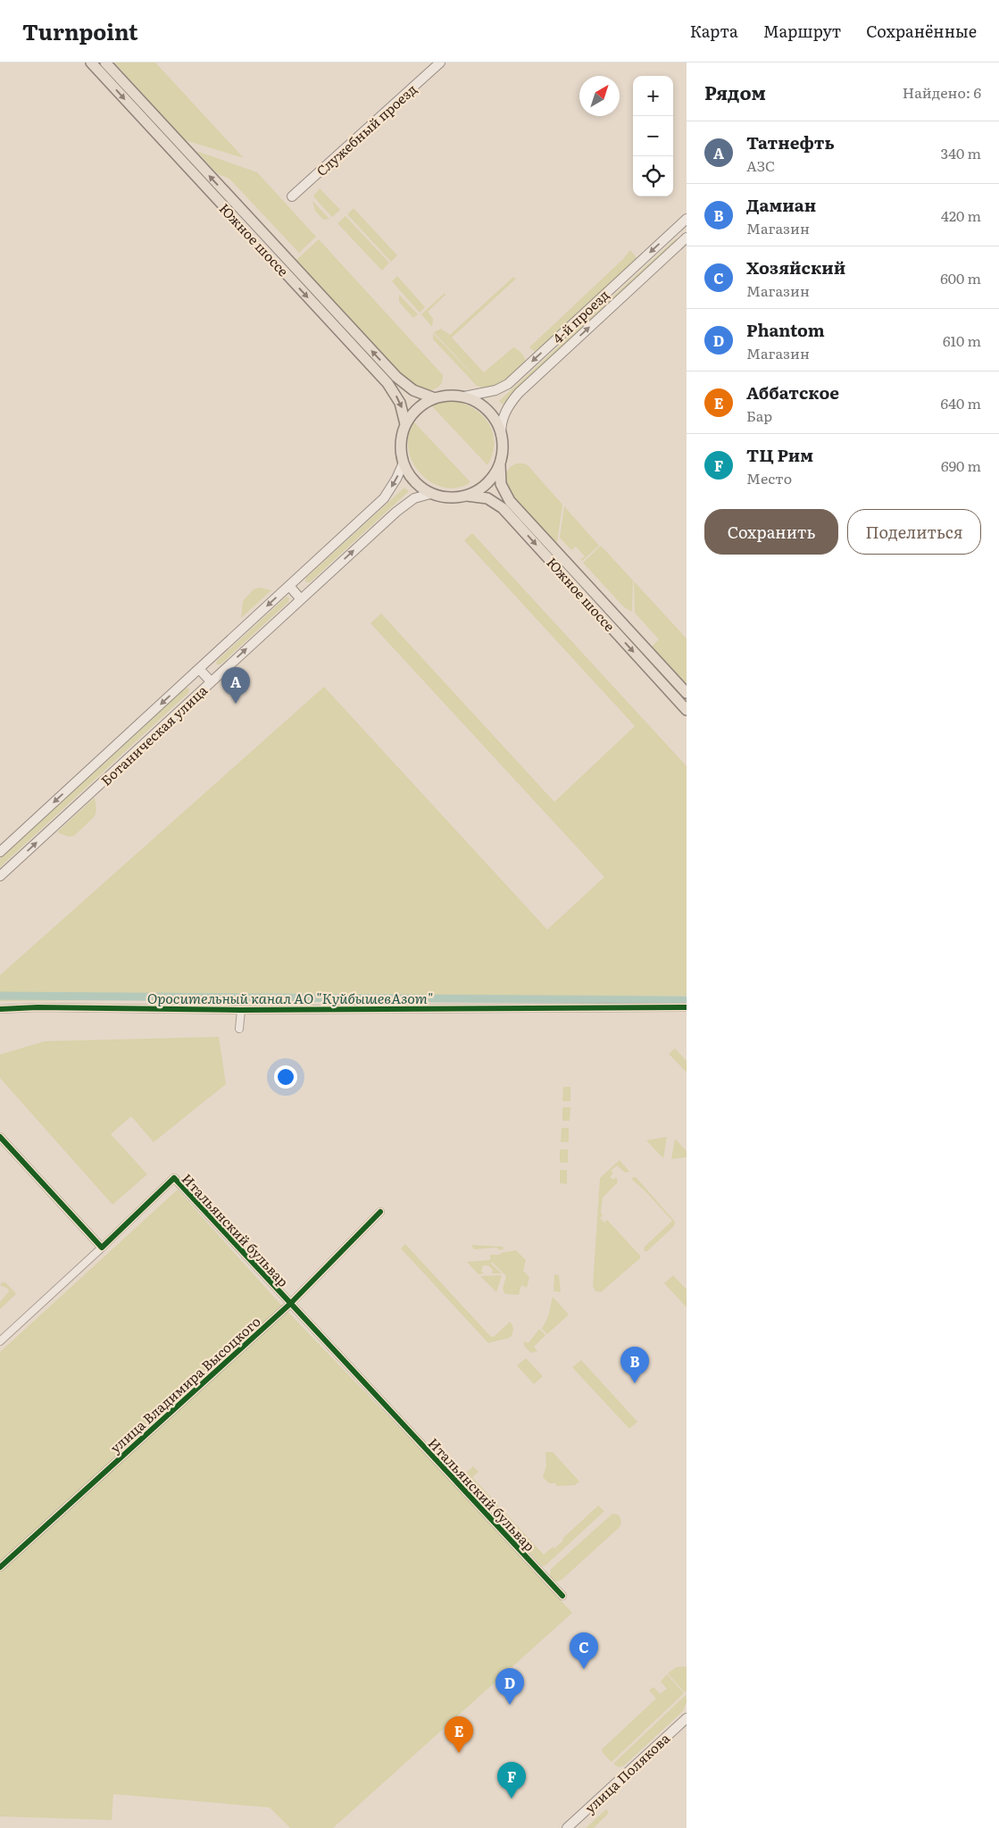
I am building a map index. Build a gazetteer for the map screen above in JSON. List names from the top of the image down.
{
  "streets": {
    "main road": [
      "Служебный проезд",
      "Южное шоссе",
      "4-й проезд",
      "Ботаническая улица",
      "улица Полякова"
    ],
    "street": ["Итальянский бульвар", "улица Владимира Высоцкого"]
  },
  "crossings": [
    ["Южное шоссе", "4-й проезд"],
    ["Южное шоссе", "Ботаническая улица"],
    ["4-й проезд", "Ботаническая улица"],
    ["Итальянский бульвар", "улица Владимира Высоцкого"]
  ],
  "water": ["Оросительный канал АО \"КуйбышевАзот\""],
  "north": "top right",
  "page": {
    "header": "Turnpoint",
    "nav": ["Карта", "Маршрут", "Сохранённые"],
    "heading": ["Рядом", "Найдено: 6"],
    "map_buttons": ["+", "−"],
    "list": [
      {
        "mark": "A",
        "name": "Татнефть",
        "note": "АЗС",
        "value": "340 m"
      },
      {
        "mark": "B",
        "name": "Дамиан",
        "note": "Магазин",
        "value": "420 m"
      },
      {
        "mark": "C",
        "name": "Хозяйский",
        "note": "Магазин",
        "value": "600 m"
      },
      {
        "mark": "D",
        "name": "Phantom",
        "note": "Магазин",
        "value": "610 m"
      },
      {
        "mark": "E",
        "name": "Аббатское",
        "note": "Бар",
        "value": "640 m"
      },
      {
        "mark": "F",
        "name": "ТЦ Рим",
        "note": "Место",
        "value": "690 m"
      }
    ],
    "buttons": ["Сохранить", "Поделиться"],
    "pins": [
      "A",
      "B",
      "C",
      "D",
      "E",
      "F"
    ]
  }
}
